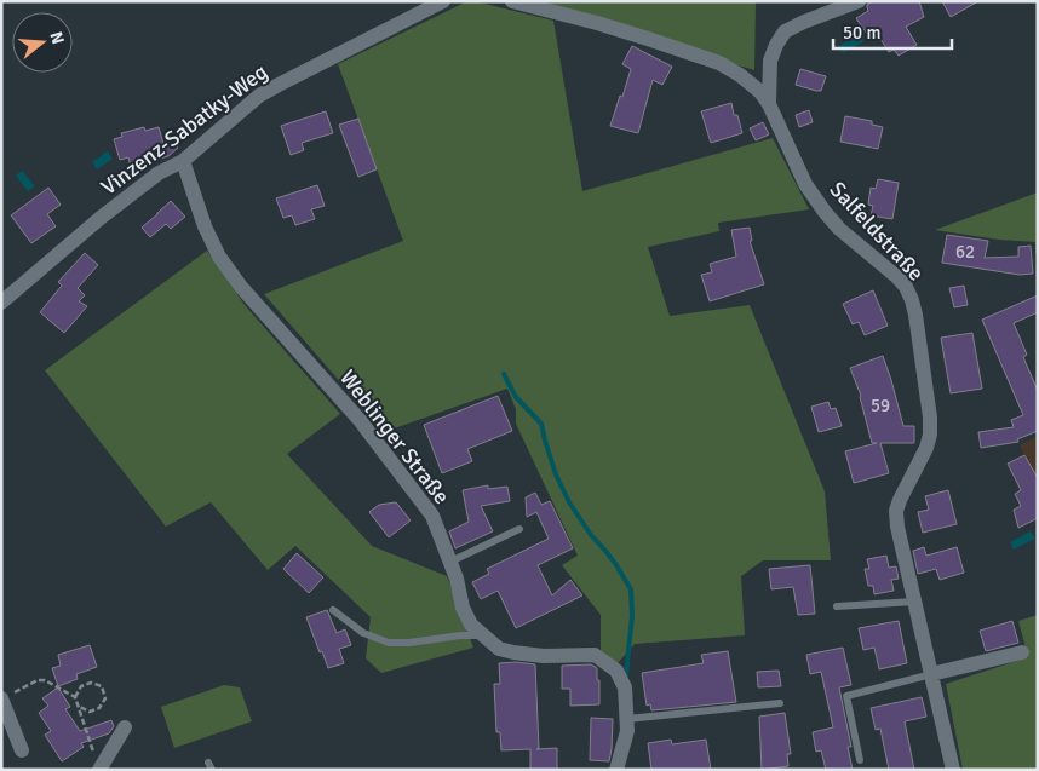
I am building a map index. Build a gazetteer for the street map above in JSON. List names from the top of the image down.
{
  "streets": {
    "street": ["Vinzenz-Sabatky-Weg", "Salfeldstraße", "Weblinger Straße"]
  },
  "crossings": [
    ["Vinzenz-Sabatky-Weg", "Weblinger Straße"]
  ],
  "house_numbers": ["62", "59"],
  "scale_bar": "50 m",
  "north": "right"
}
